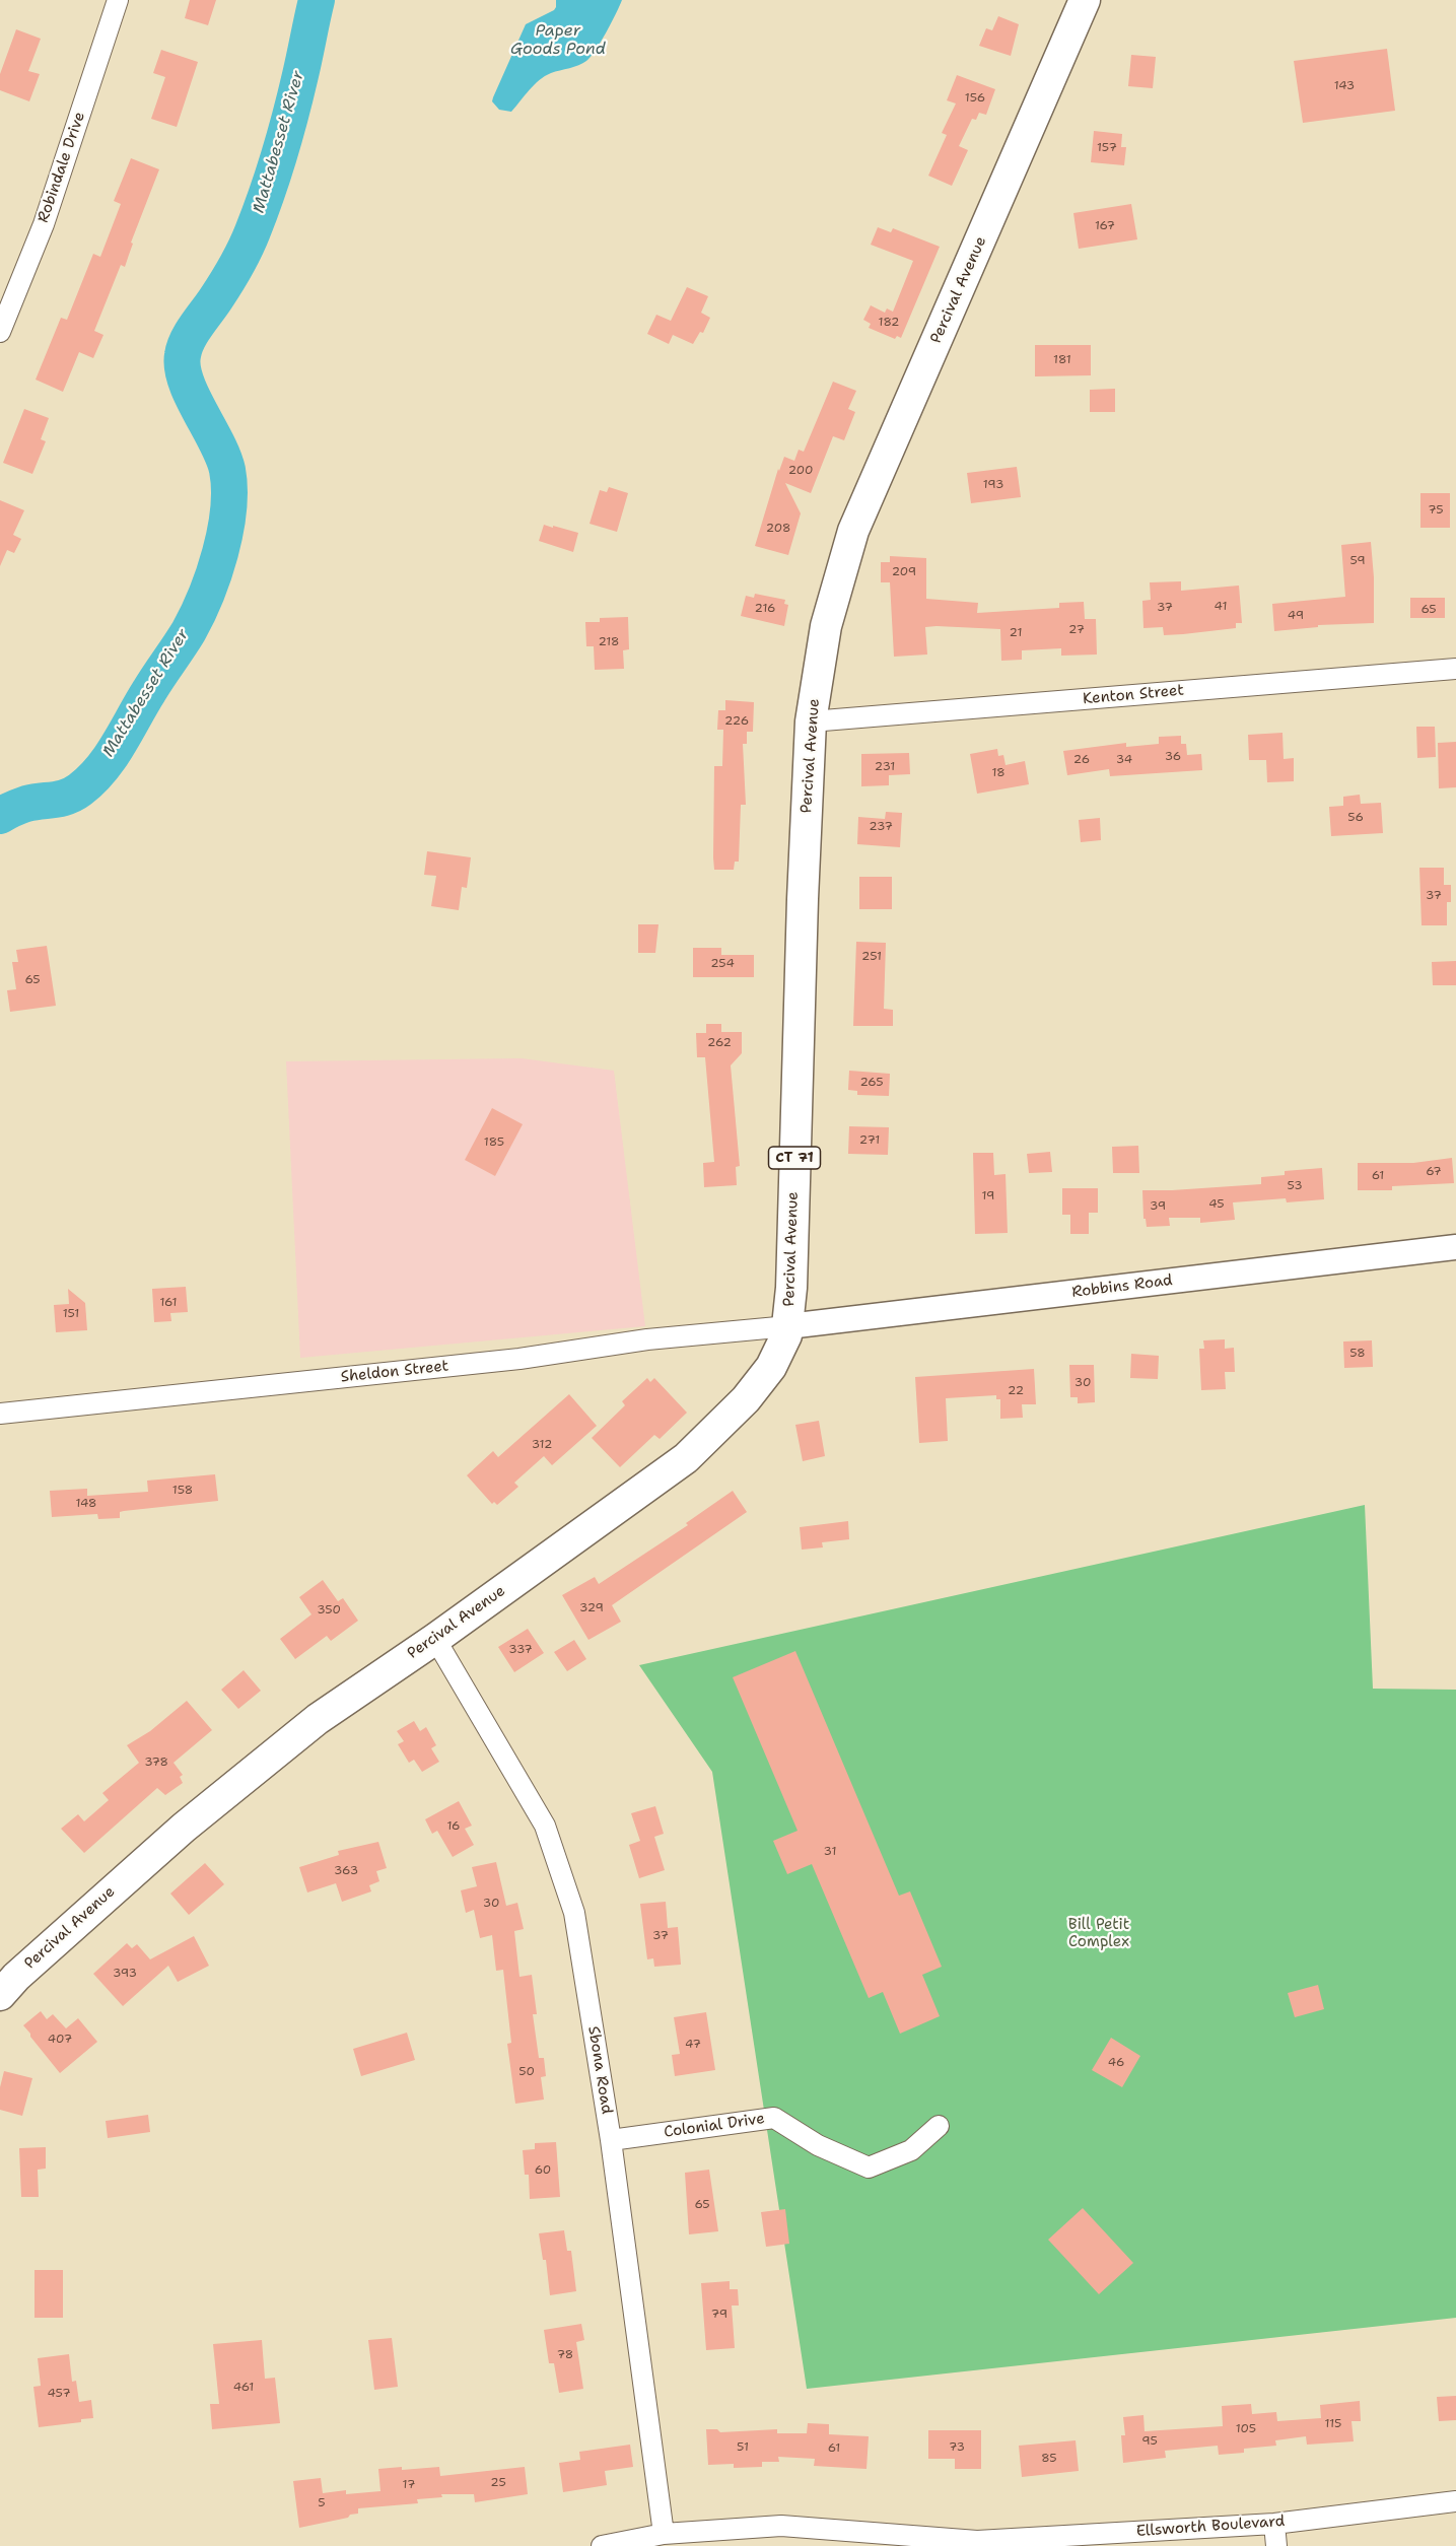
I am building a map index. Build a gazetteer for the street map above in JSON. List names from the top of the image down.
{
  "streets": {
    "main road": ["Percival Avenue", "CT 71"],
    "street": [
      "Robindale Drive",
      "Kenton Street",
      "Robbins Road",
      "Sheldon Street",
      "Sbona Road",
      "Colonial Drive",
      "Ellsworth Boulevard"
    ]
  },
  "crossings": [
    ["Percival Avenue", "Kenton Street"],
    ["Percival Avenue", "Robbins Road"],
    ["Percival Avenue", "Sheldon Street"],
    ["Percival Avenue", "Sbona Road"],
    ["Robbins Road", "Sheldon Street"],
    ["Sbona Road", "Colonial Drive"],
    ["Sbona Road", "Ellsworth Boulevard"]
  ],
  "water": ["Paper Goods Pond", "Mattabesset River"],
  "parks": ["Bill Petit Complex"],
  "house_numbers": [
    "143",
    "156",
    "157",
    "167",
    "182",
    "181",
    "200",
    "193",
    "75",
    "208",
    "59",
    "209",
    "41",
    "37",
    "216",
    "65",
    "49",
    "27",
    "21",
    "218",
    "226",
    "36",
    "26",
    "34",
    "231",
    "18",
    "56",
    "237",
    "37",
    "251",
    "254",
    "65",
    "262",
    "265",
    "271",
    "185",
    "67",
    "61",
    "53",
    "19",
    "45",
    "39",
    "161",
    "151",
    "58",
    "30",
    "22",
    "312",
    "158",
    "148",
    "329",
    "350",
    "337",
    "378",
    "16",
    "31",
    "363",
    "30",
    "37",
    "393",
    "407",
    "47",
    "46",
    "50",
    "60",
    "65",
    "79",
    "78",
    "461",
    "457",
    "115",
    "105",
    "95",
    "51",
    "73",
    "61",
    "85",
    "25",
    "17",
    "5"
  ]
}
